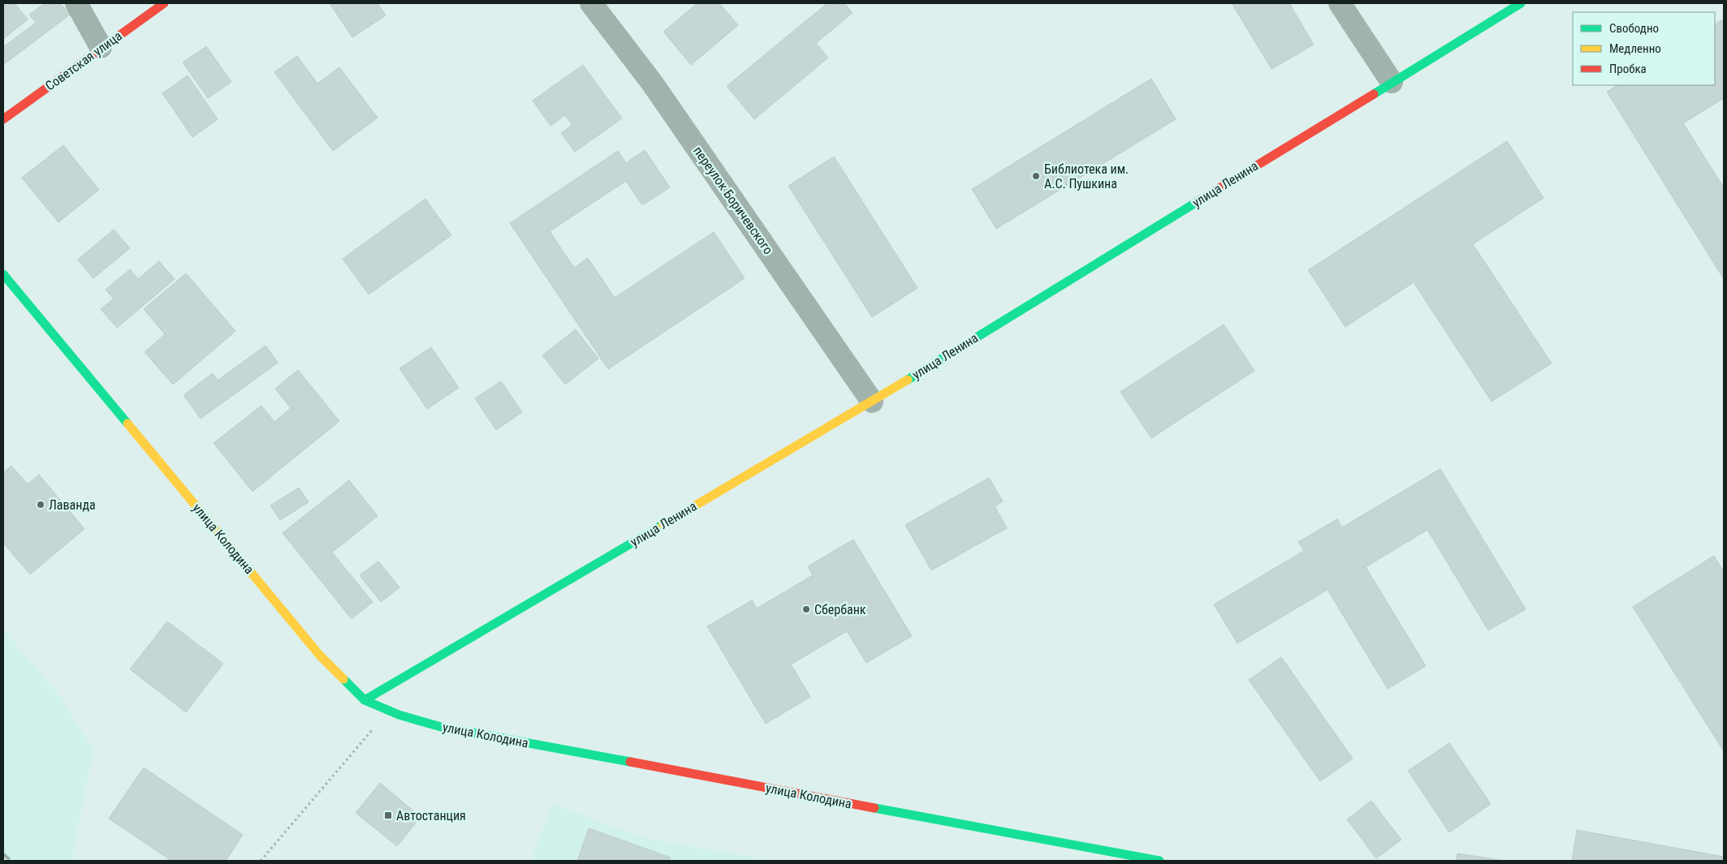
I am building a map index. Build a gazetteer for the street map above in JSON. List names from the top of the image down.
{
  "streets": {
    "street": [
      "Советская улица",
      "улица Ленина",
      "переулок Боричевского",
      "улица Колодина"
    ]
  },
  "crossings": [
    ["улица Ленина", "переулок Боричевского"],
    ["улица Ленина", "улица Колодина"]
  ],
  "places": {
    "other": ["Библиотека им. А.С. Пушкина", "Лаванда", "Сбербанк"],
    "transit": ["Автостанция"]
  },
  "legend": ["Свободно", "Медленно", "Пробка"]
}
